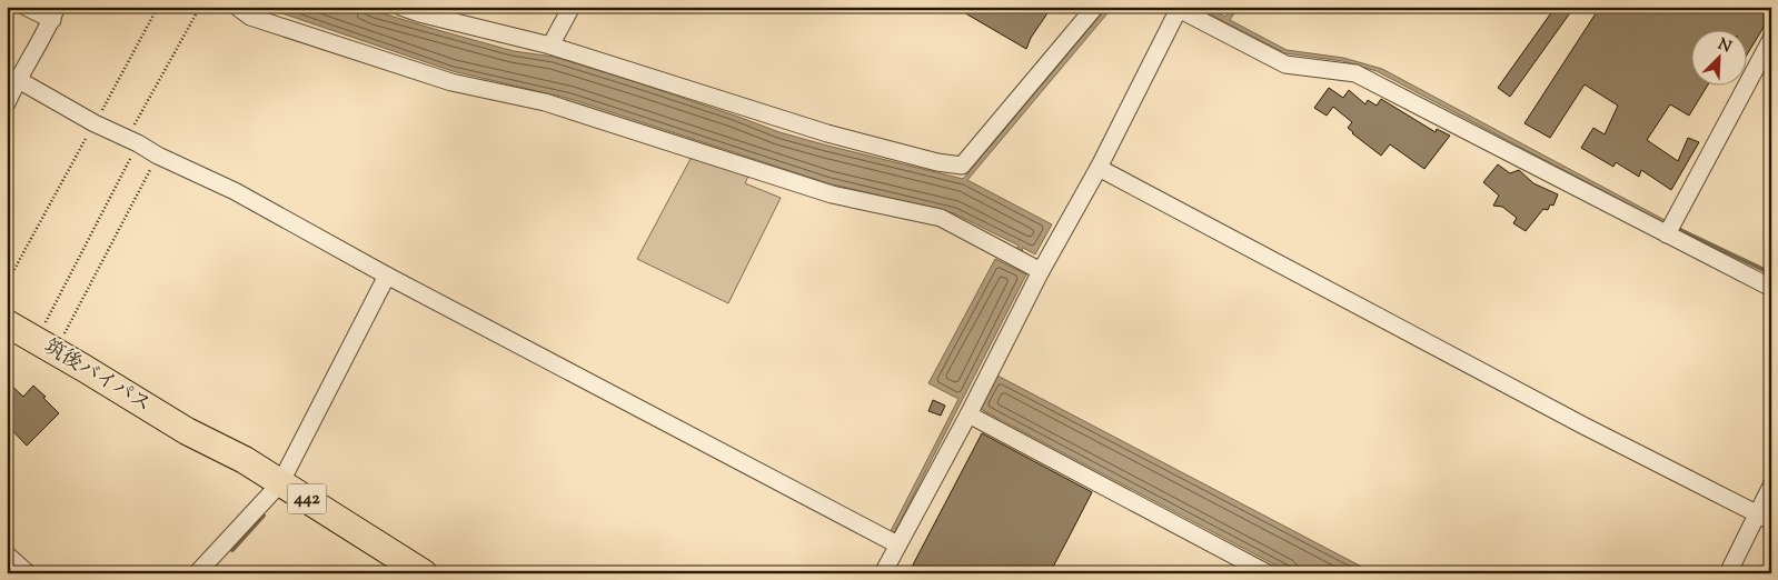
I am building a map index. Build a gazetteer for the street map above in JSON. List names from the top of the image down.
{
  "streets": {
    "highway": ["筑後バイパス", "442"]
  },
  "north": "top right"
}
